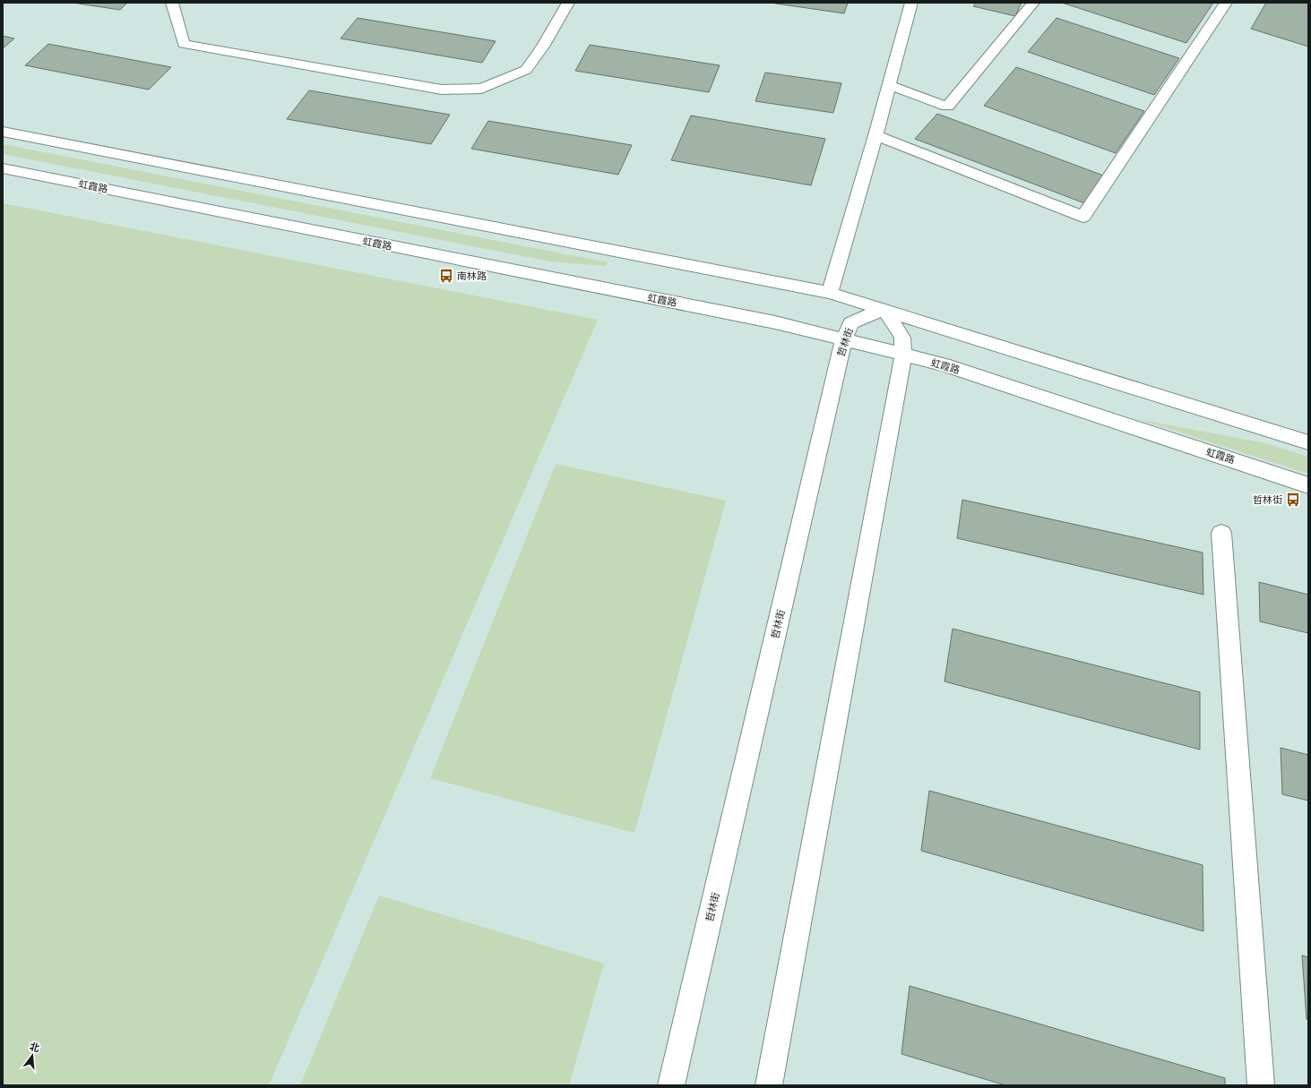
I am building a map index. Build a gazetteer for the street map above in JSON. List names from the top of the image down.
{
  "streets": {
    "street": ["虹霞路", "哲林街"]
  },
  "crossings": [
    ["虹霞路", "哲林街"]
  ],
  "places": {
    "bus stop": ["南林路", "哲林街"]
  },
  "north": "top"
}
